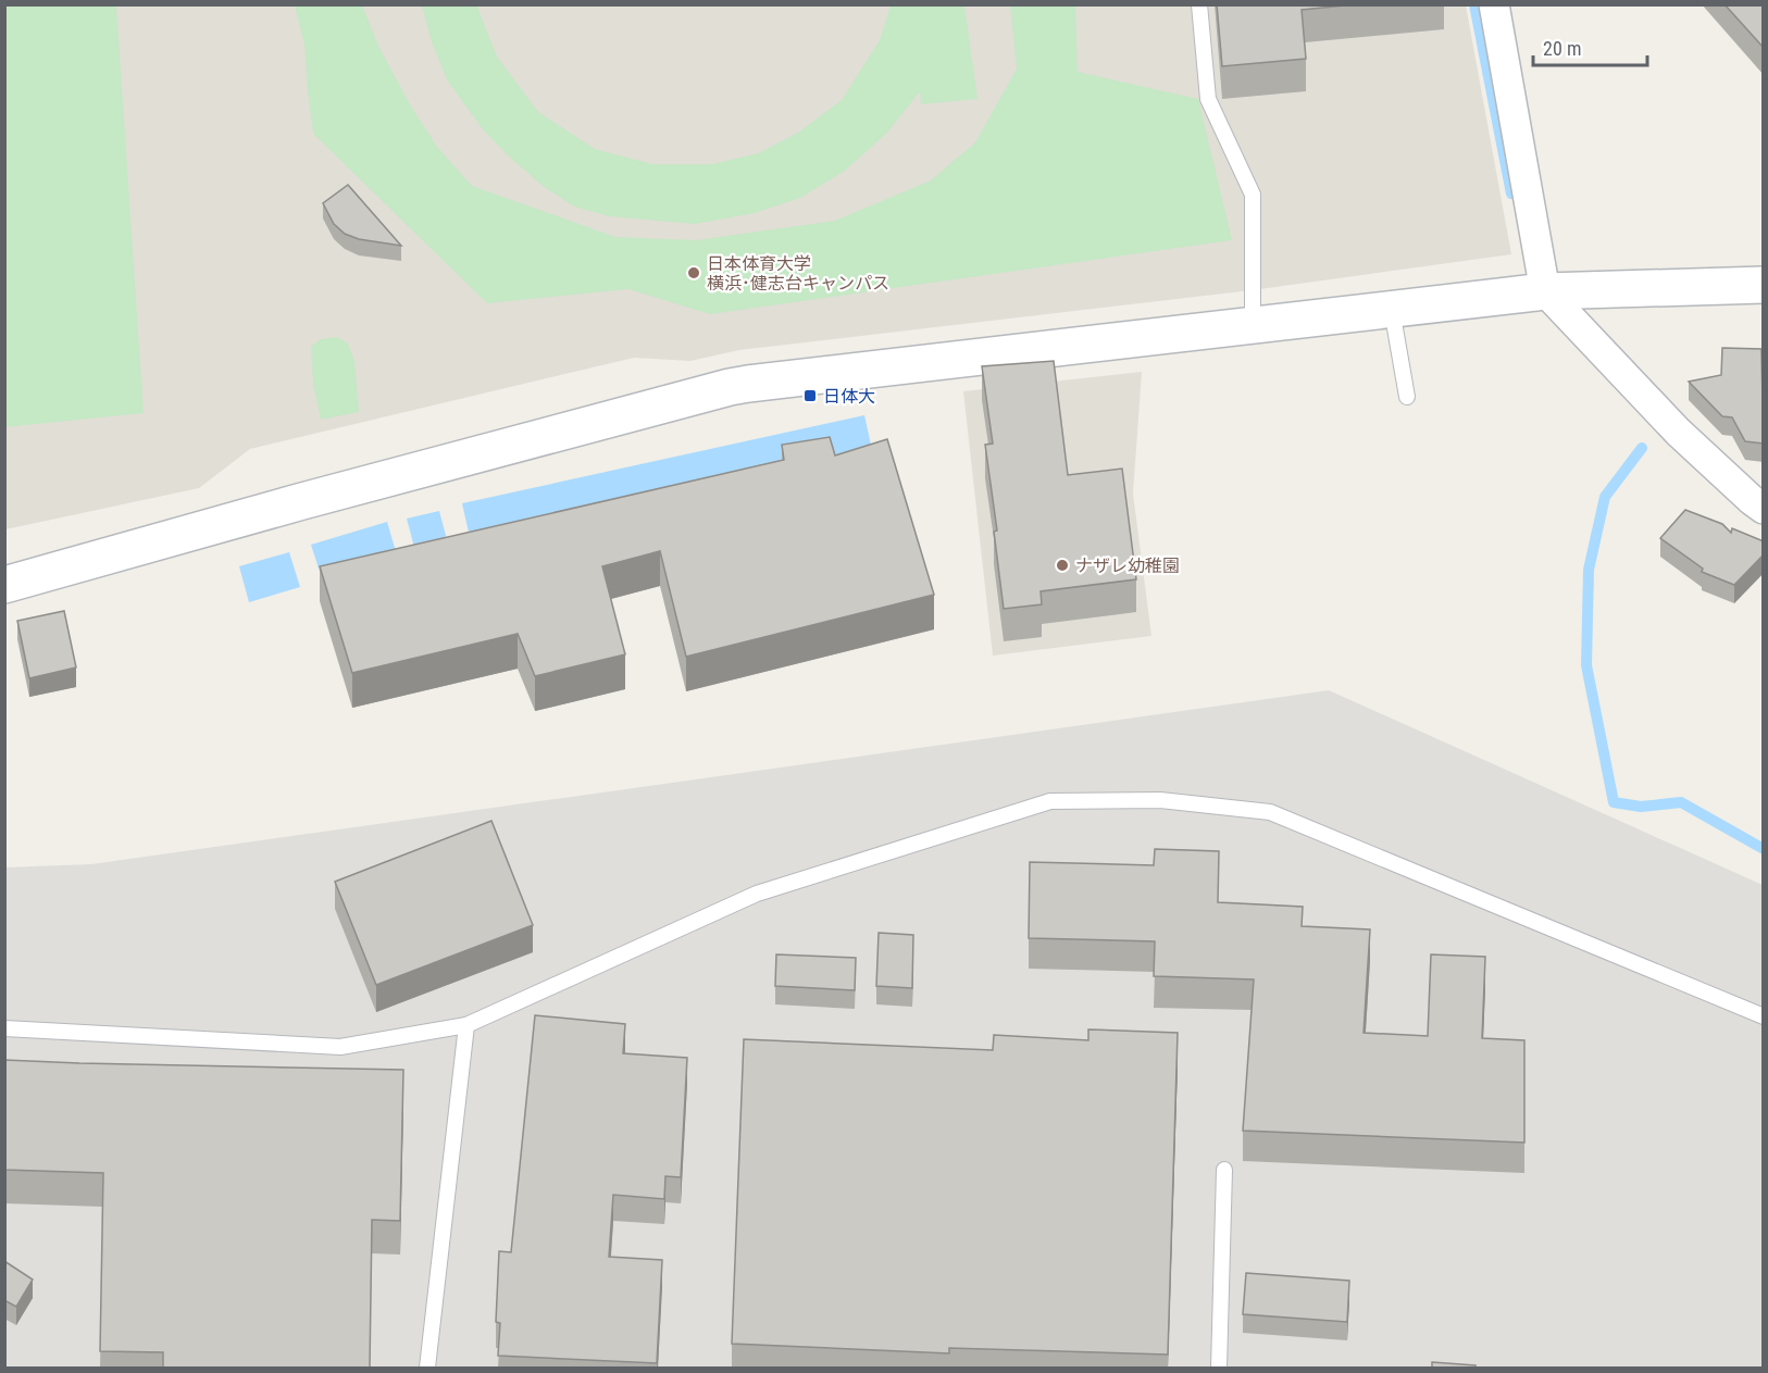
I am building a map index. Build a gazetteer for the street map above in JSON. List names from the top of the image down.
{
  "places": {
    "other": ["日本体育大学 横浜･健志台キャンパス", "ナザレ幼稚園"],
    "transit": ["日体大"]
  },
  "scale_bar": "20 m"
}
